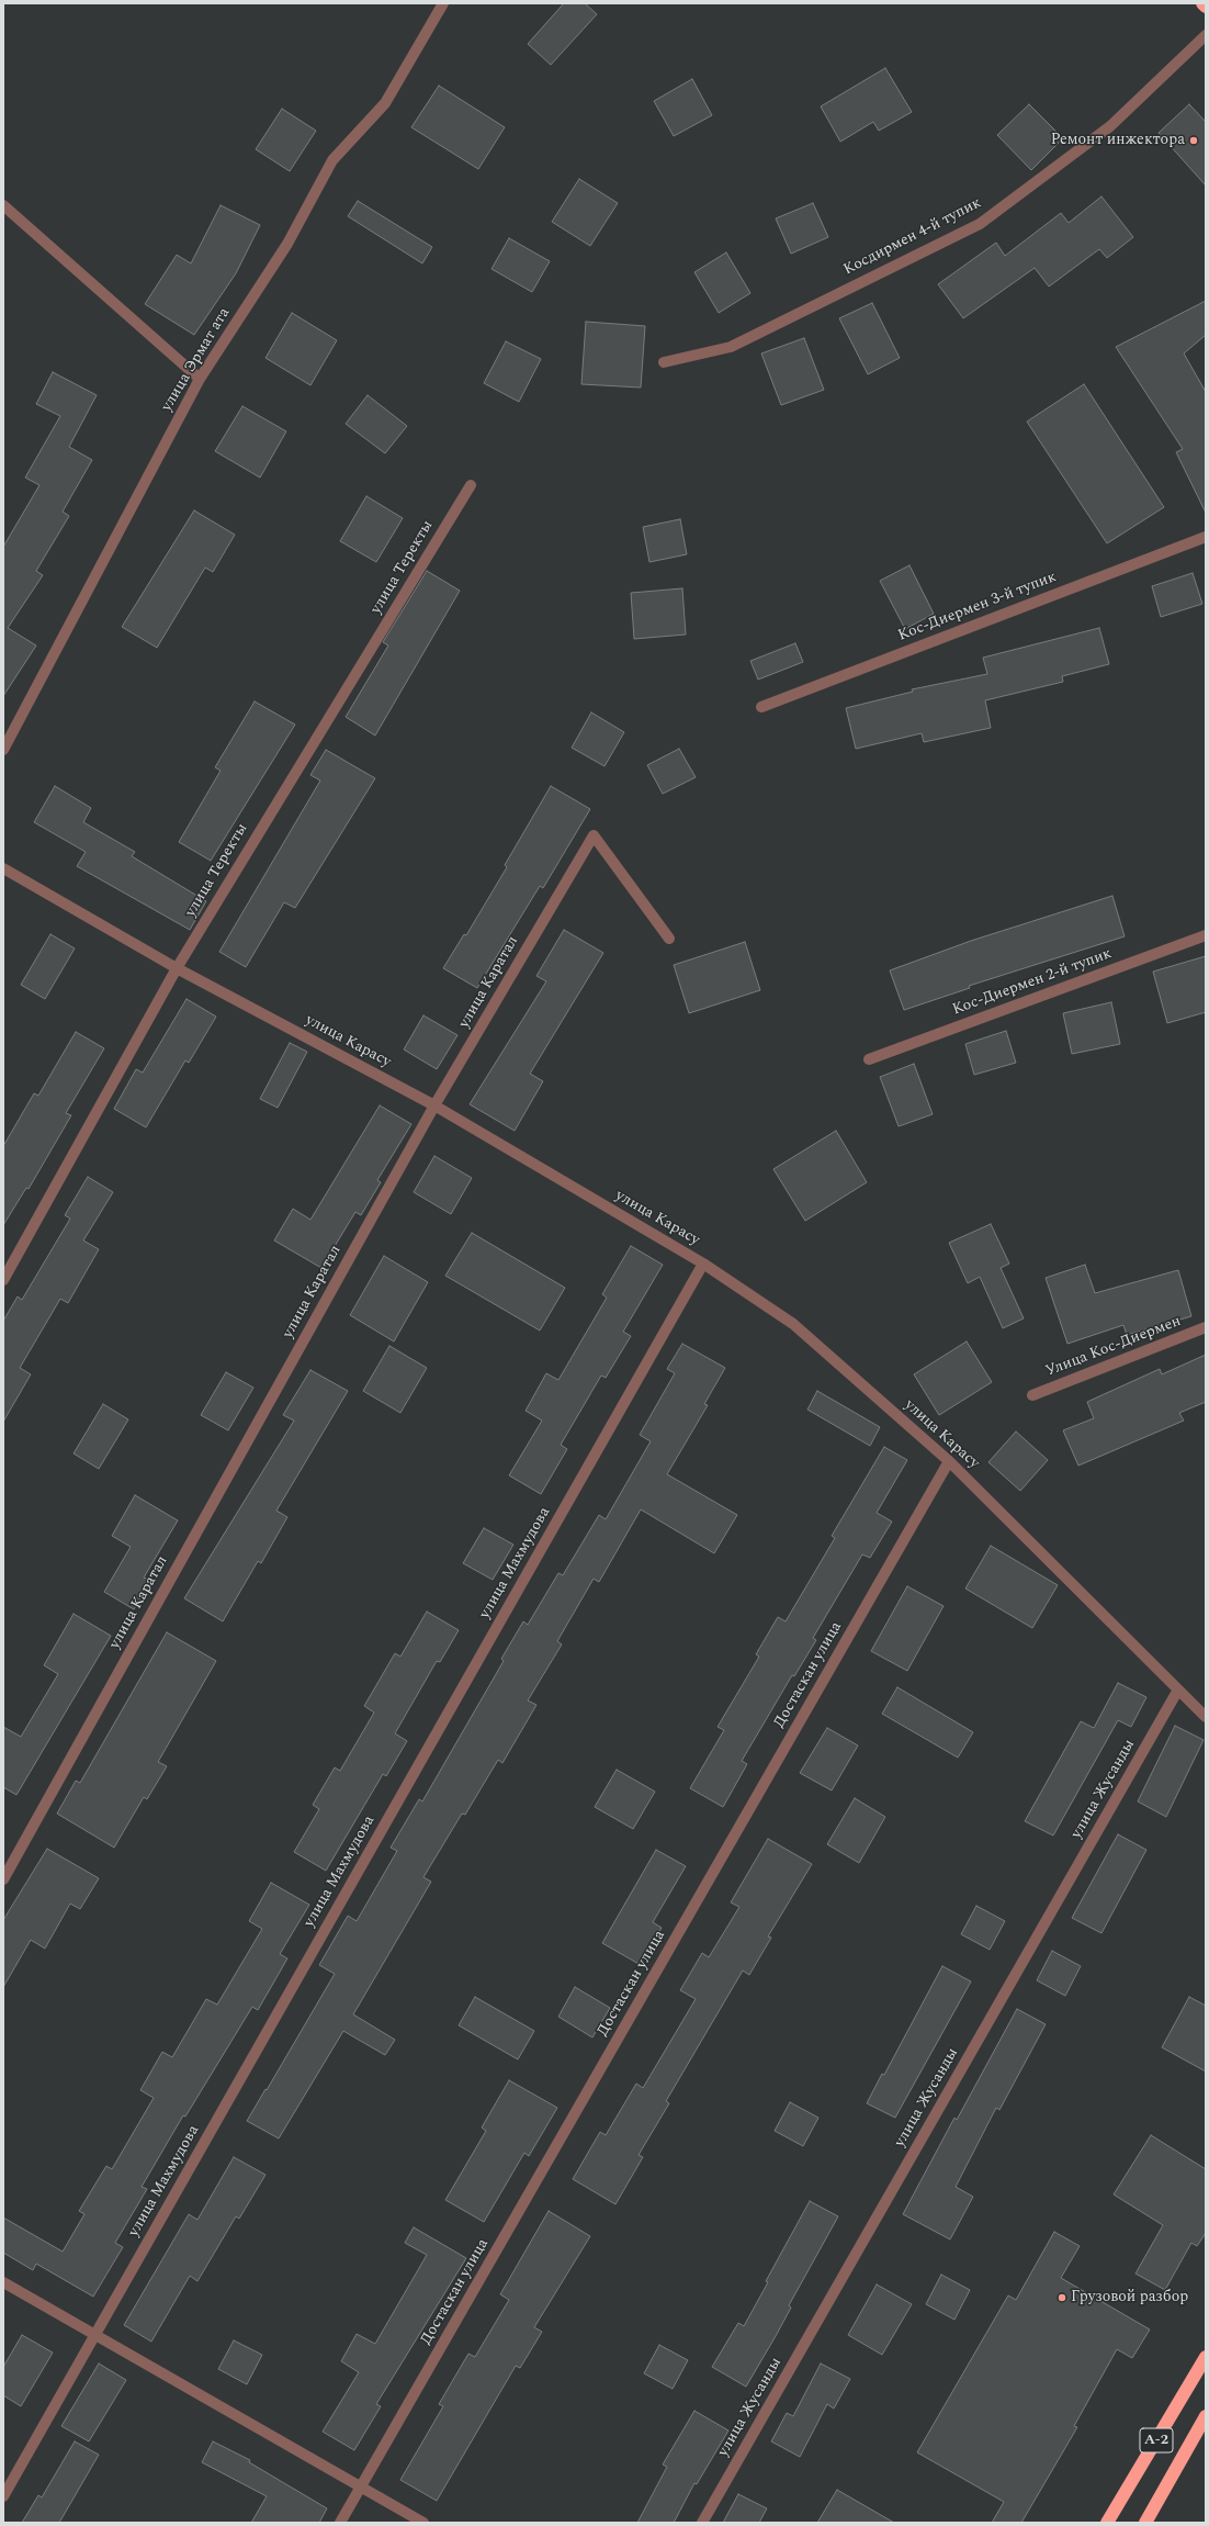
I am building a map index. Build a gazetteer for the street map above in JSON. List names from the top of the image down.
{
  "streets": {
    "highway": ["A-2"],
    "street": [
      "Косдирмен 4-й тупик",
      "улица Эрмат ата",
      "улица Теректы",
      "Кос-Диермен 3-й тупик",
      "улица Каратал",
      "Кос-Диермен 2-й тупик",
      "улица Карасу",
      "Улица Кос-Диермен",
      "улица Махмудова",
      "Достаскан улица",
      "улица Жусанды"
    ]
  },
  "crossings": [
    ["улица Теректы", "улица Карасу"],
    ["улица Каратал", "улица Карасу"],
    ["улица Карасу", "улица Махмудова"],
    ["улица Карасу", "Достаскан улица"],
    ["улица Карасу", "улица Жусанды"]
  ],
  "places": ["Ремонт инжектора", "Грузовой разбор"]
}
